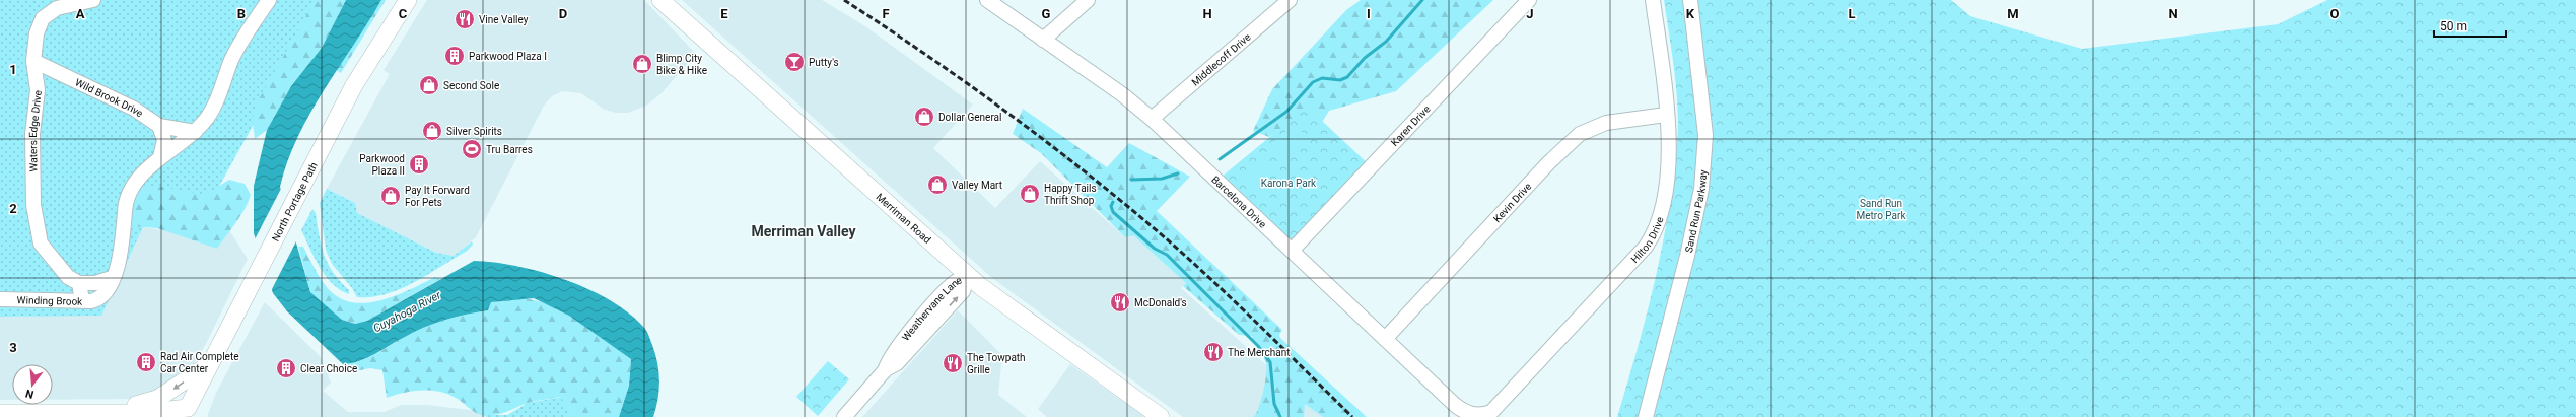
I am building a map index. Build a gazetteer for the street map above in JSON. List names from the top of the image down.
{
  "streets": {
    "main road": ["North Portage Path", "Merriman Road"],
    "street": [
      "Middlecoff Drive",
      "Wild Brook Drive",
      "Karen Drive",
      "Waters Edge Drive",
      "Barcelona Drive",
      "Kevin Drive",
      "Sand Run Parkway",
      "Hilton Drive",
      "Winding Brook",
      "Weathervane Lane"
    ]
  },
  "crossings": [
    ["Middlecoff Drive", "Barcelona Drive"],
    ["Wild Brook Drive", "Waters Edge Drive"],
    ["Karen Drive", "Barcelona Drive"],
    ["Barcelona Drive", "Kevin Drive"],
    ["Barcelona Drive", "Hilton Drive"],
    ["Kevin Drive", "Hilton Drive"],
    ["Merriman Road", "Weathervane Lane"]
  ],
  "districts": ["Merriman Valley"],
  "water": ["Cuyahoga River"],
  "parks": ["Karona Park", "Sand Run Metro Park"],
  "places": {
    "restaurant": [
      "Vine Valley",
      "McDonald's",
      "The Merchant",
      "The Towpath Grille"
    ],
    "building": [
      "Parkwood Plaza I",
      "Parkwood Plaza II",
      "Rad Air Complete Car Center",
      "Clear Choice"
    ],
    "bar": ["Putty's"],
    "shop": [
      "Blimp City Bike & Hike",
      "Second Sole",
      "Dollar General",
      "Silver Spirits",
      "Valley Mart",
      "Happy Tails Thrift Shop",
      "Pay It Forward For Pets"
    ],
    "sports": ["Tru Barres"]
  },
  "scale_bar": "50 m",
  "north": "bottom",
  "grid": {
    "columns": [
      "A",
      "B",
      "C",
      "D",
      "E",
      "F",
      "G",
      "H",
      "I",
      "J",
      "K",
      "L",
      "M",
      "N",
      "O"
    ],
    "rows": ["1", "2", "3"]
  }
}
